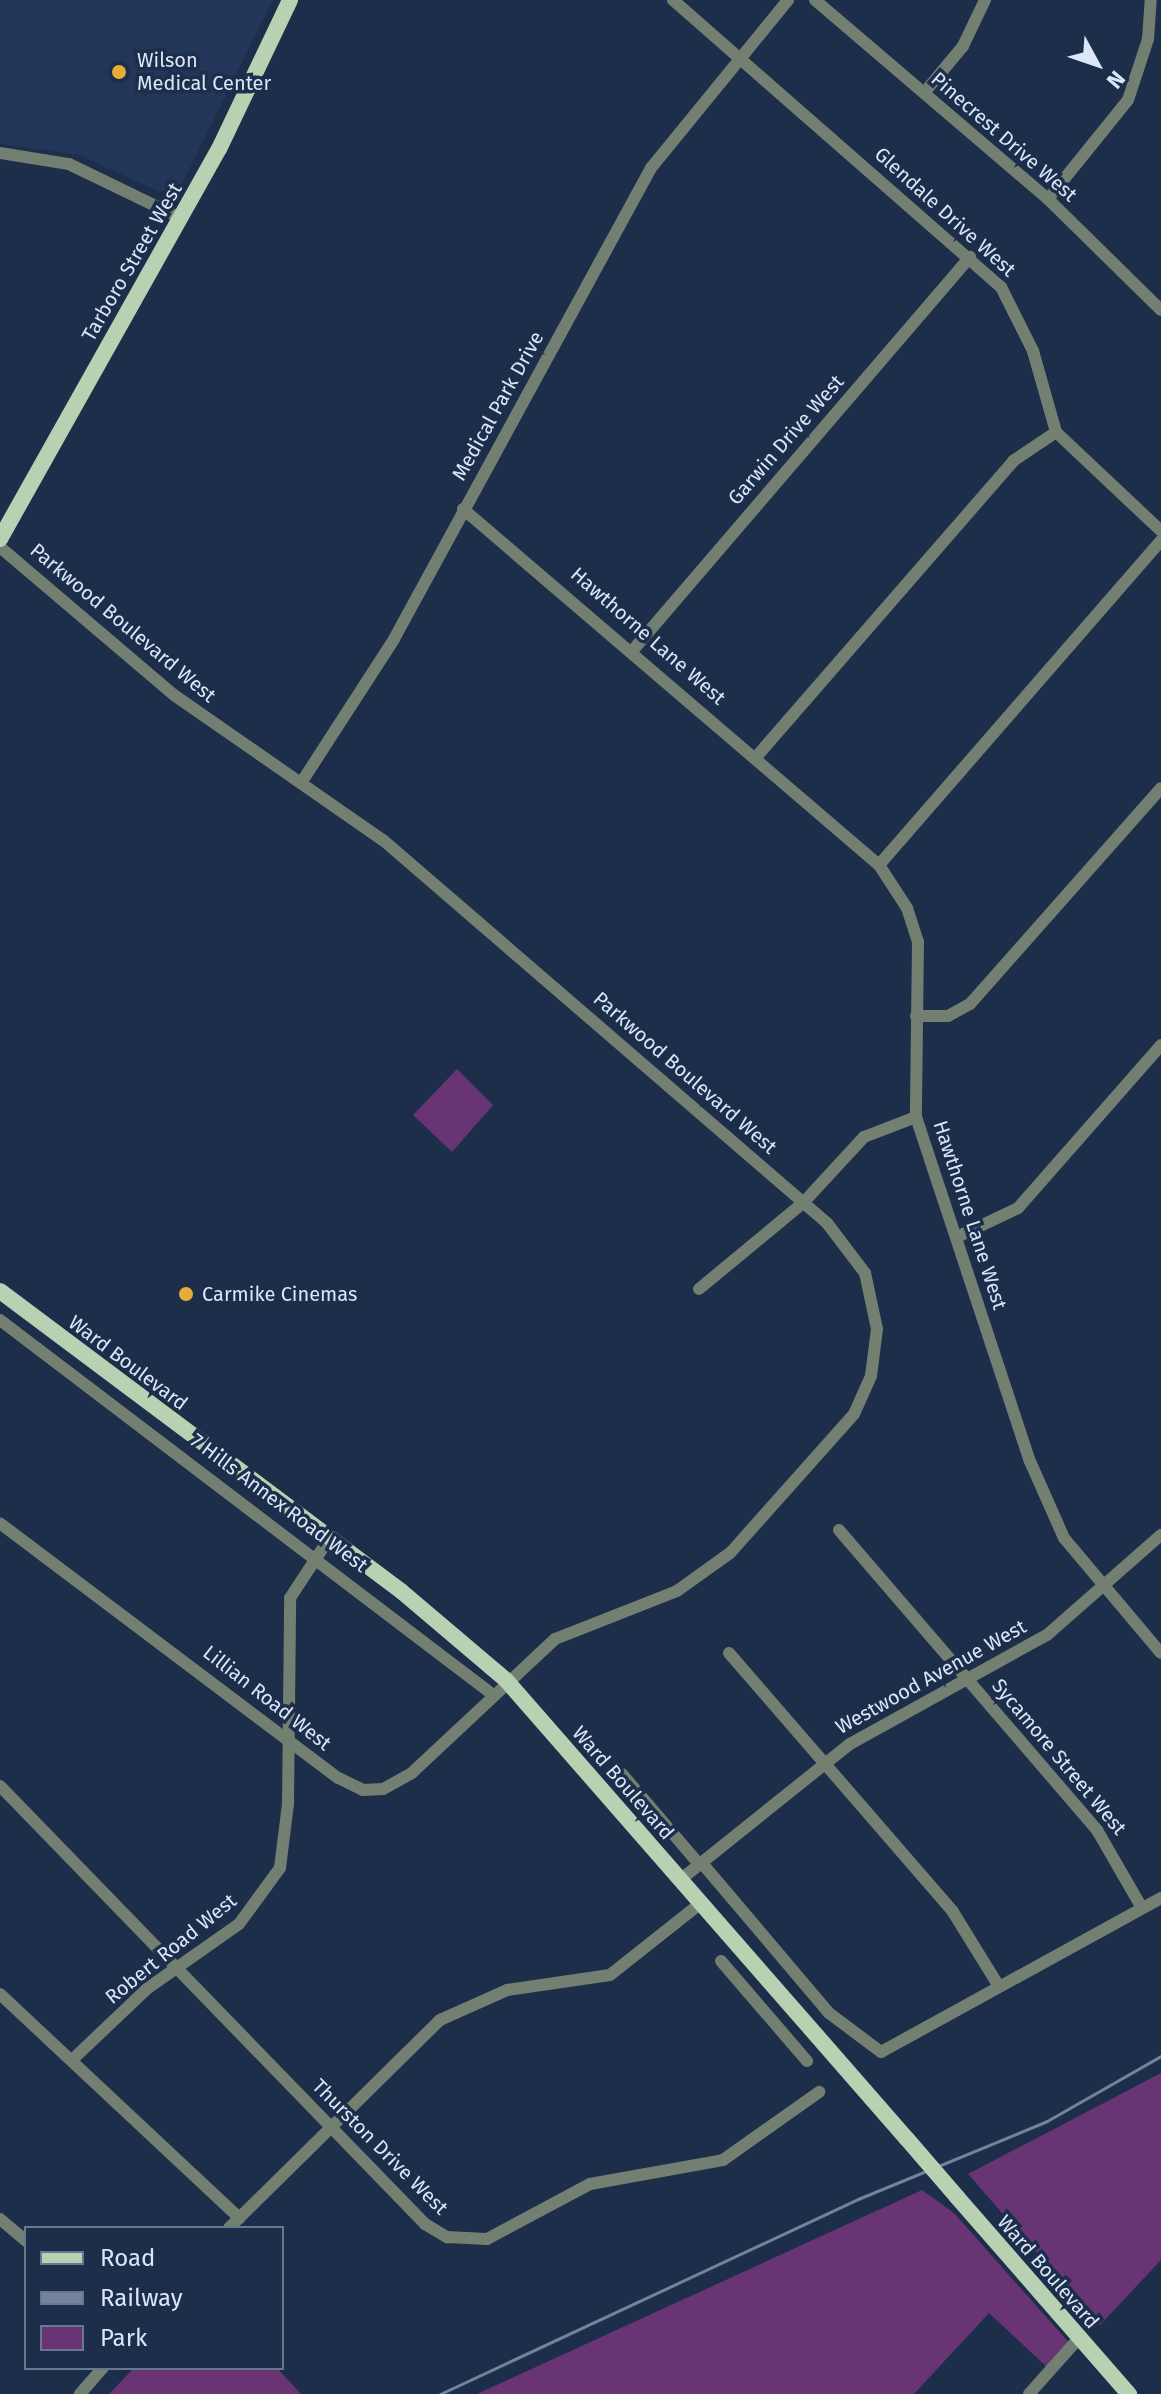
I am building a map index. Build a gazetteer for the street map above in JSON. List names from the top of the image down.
{
  "streets": {
    "main road": ["Tarboro Street West", "Ward Boulevard"],
    "street": [
      "Pinecrest Drive West",
      "Glendale Drive West",
      "Medical Park Drive",
      "Garwin Drive West",
      "Parkwood Boulevard West",
      "Hawthorne Lane West",
      "7 Hills Annex Road West",
      "Westwood Avenue West",
      "Lillian Road West",
      "Sycamore Street West",
      "Robert Road West",
      "Thurston Drive West"
    ]
  },
  "crossings": [
    ["Glendale Drive West", "Medical Park Drive"],
    ["Glendale Drive West", "Garwin Drive West"],
    ["Medical Park Drive", "Parkwood Boulevard West"],
    ["Medical Park Drive", "Hawthorne Lane West"],
    ["Garwin Drive West", "Hawthorne Lane West"],
    ["Parkwood Boulevard West", "Ward Boulevard"],
    ["Parkwood Boulevard West", "Lillian Road West"],
    ["Hawthorne Lane West", "Westwood Avenue West"],
    ["Ward Boulevard", "Westwood Avenue West"],
    ["Ward Boulevard", "Lillian Road West"],
    ["Ward Boulevard", "Robert Road West"],
    ["7 Hills Annex Road West", "Lillian Road West"],
    ["7 Hills Annex Road West", "Robert Road West"],
    ["Westwood Avenue West", "Sycamore Street West"],
    ["Lillian Road West", "Robert Road West"],
    ["Robert Road West", "Thurston Drive West"]
  ],
  "places": ["Wilson Medical Center", "Carmike Cinemas"],
  "legend": ["Road", "Railway", "Park"],
  "north": "bottom right"
}
